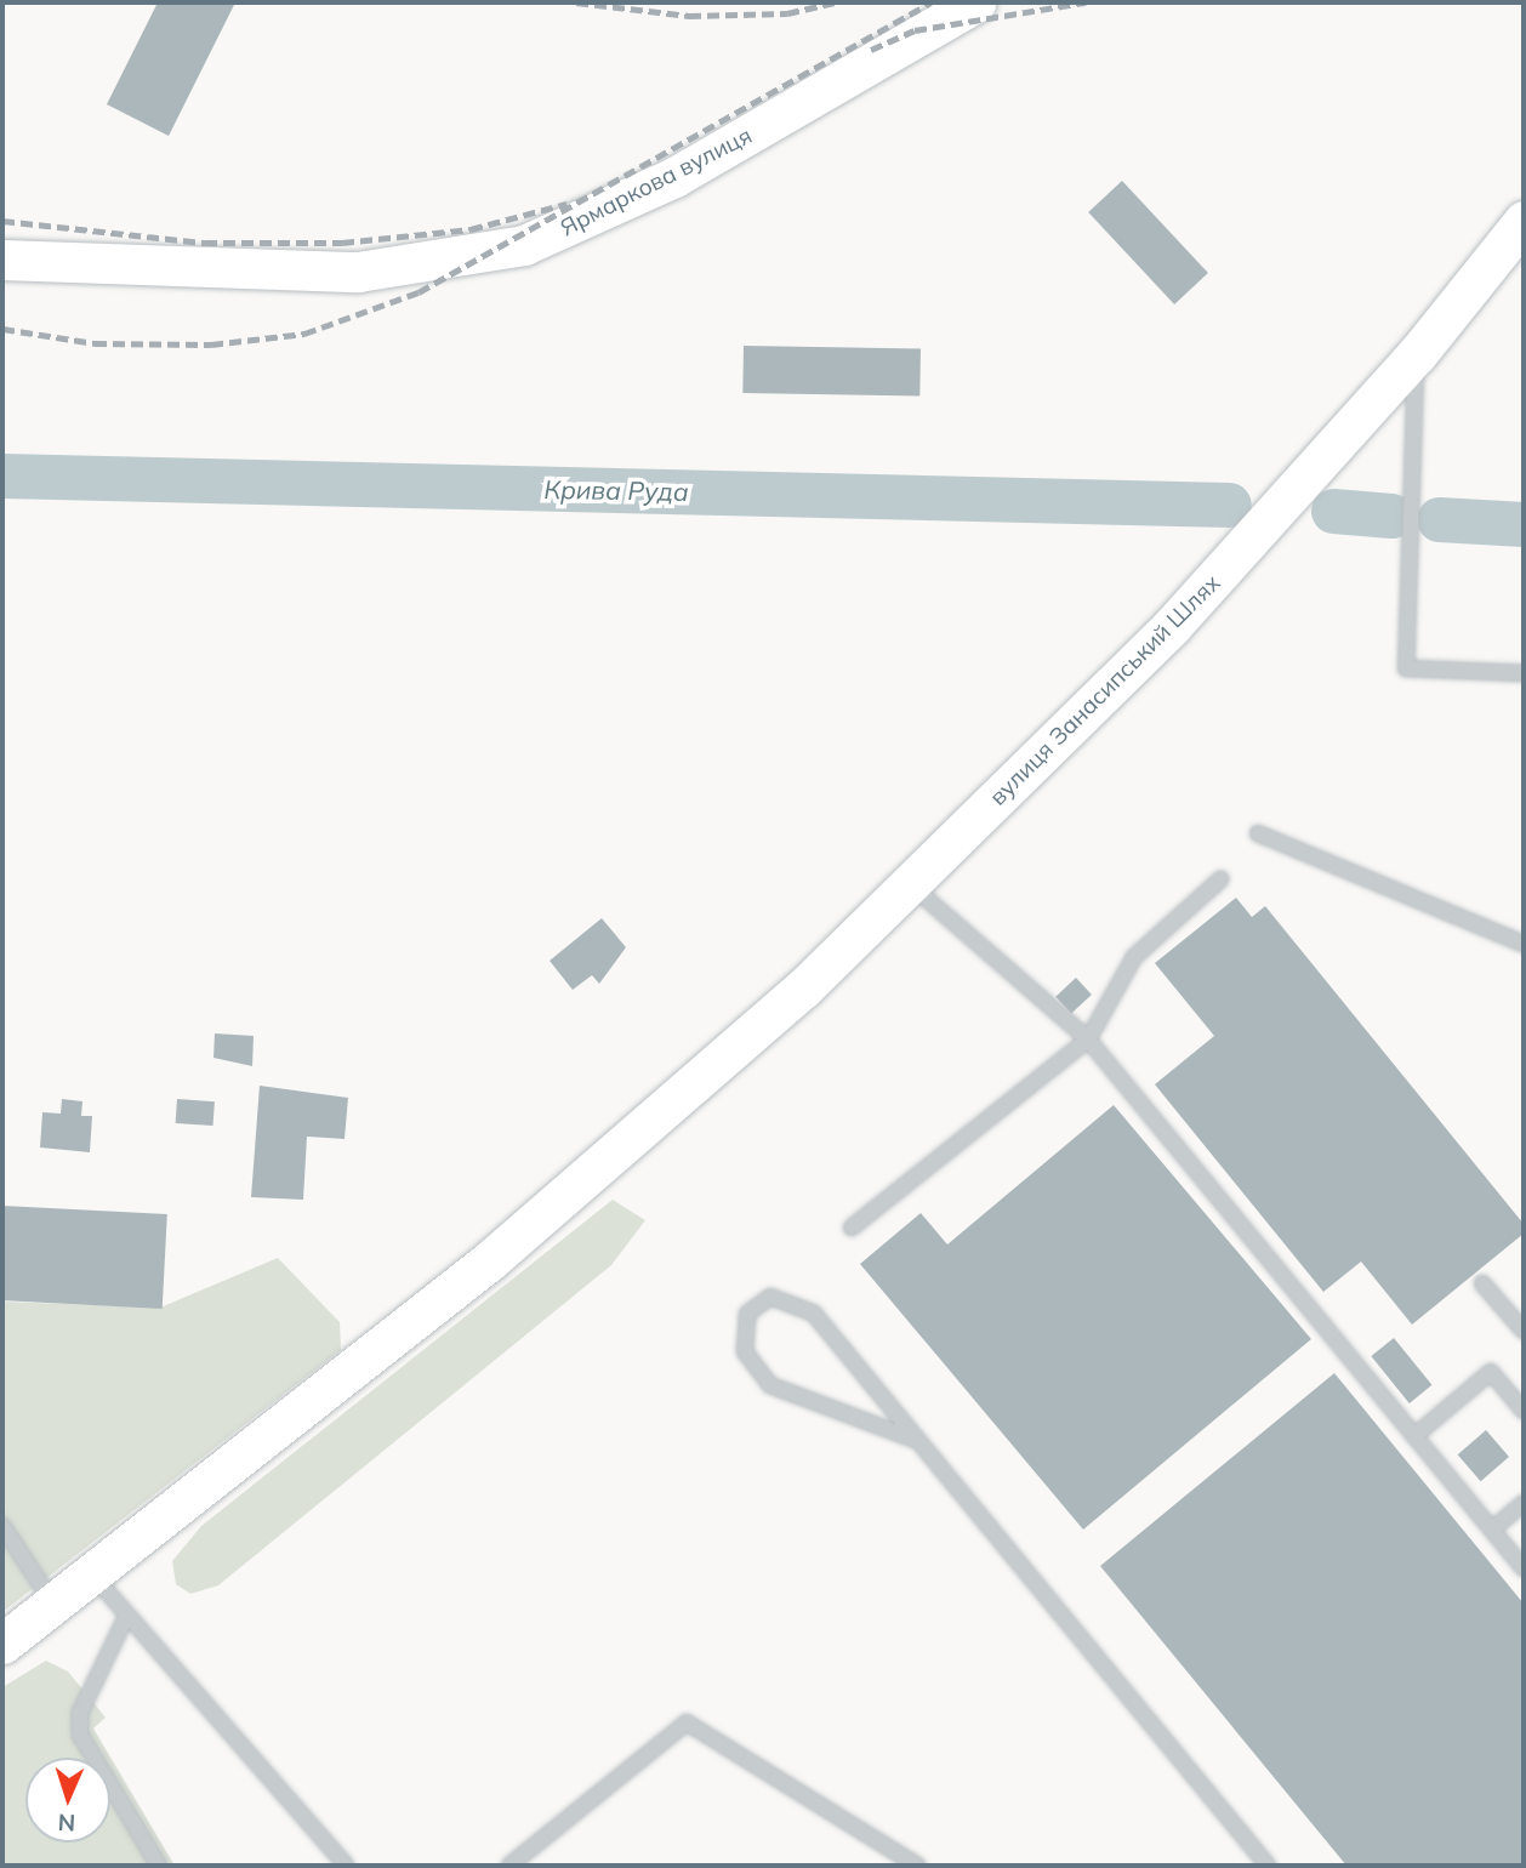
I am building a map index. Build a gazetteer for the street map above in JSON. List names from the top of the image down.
{
  "streets": {
    "main road": ["Ярмаркова вулиця", "вулиця Занасипський Шлях"]
  },
  "water": ["Крива Руда"],
  "north": "bottom"
}
